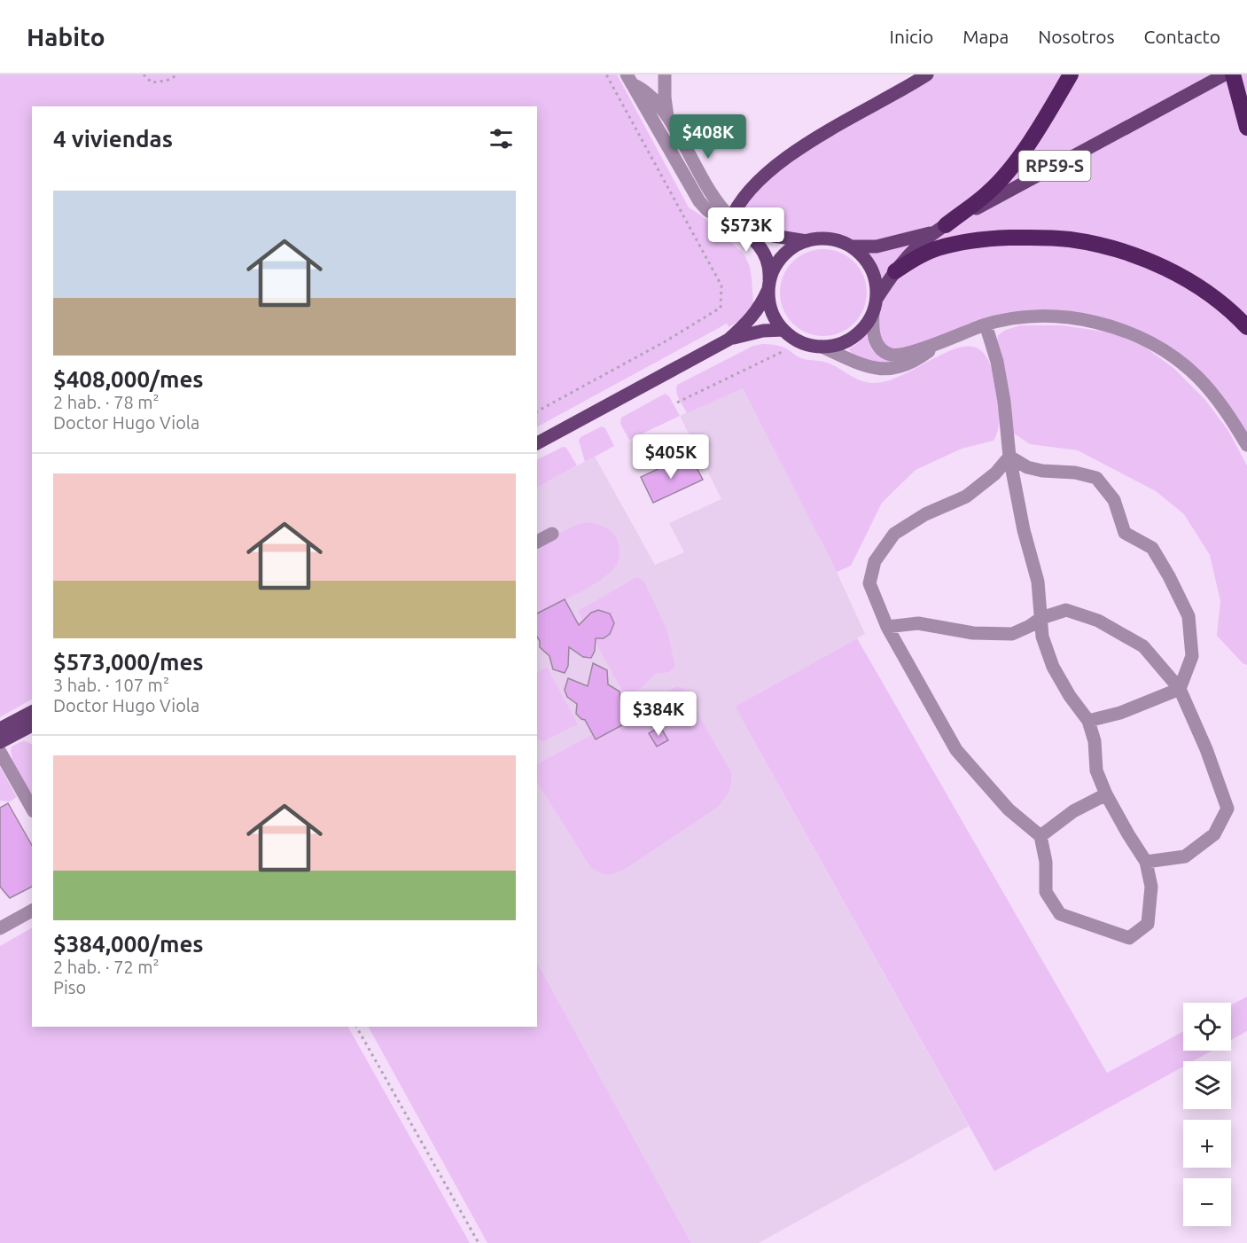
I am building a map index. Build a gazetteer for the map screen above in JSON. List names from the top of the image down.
{
  "streets": {
    "main road": ["RP59-S"]
  },
  "page": {
    "header": "Habito",
    "nav": [
      "Inicio",
      "Mapa",
      "Nosotros",
      "Contacto"
    ],
    "heading": "4 viviendas",
    "price": [
      "$408K",
      "$573K",
      "$405K",
      "$384K"
    ],
    "list": [
      {
        "name": "$408,000/mes",
        "note": "2 hab. · 78 m² · Doctor Hugo Viola"
      },
      {
        "name": "$573,000/mes",
        "note": "3 hab. · 107 m² · Doctor Hugo Viola"
      },
      {
        "name": "$384,000/mes",
        "note": "2 hab. · 72 m² · Piso"
      }
    ],
    "map_buttons": ["+", "−"]
  }
}
